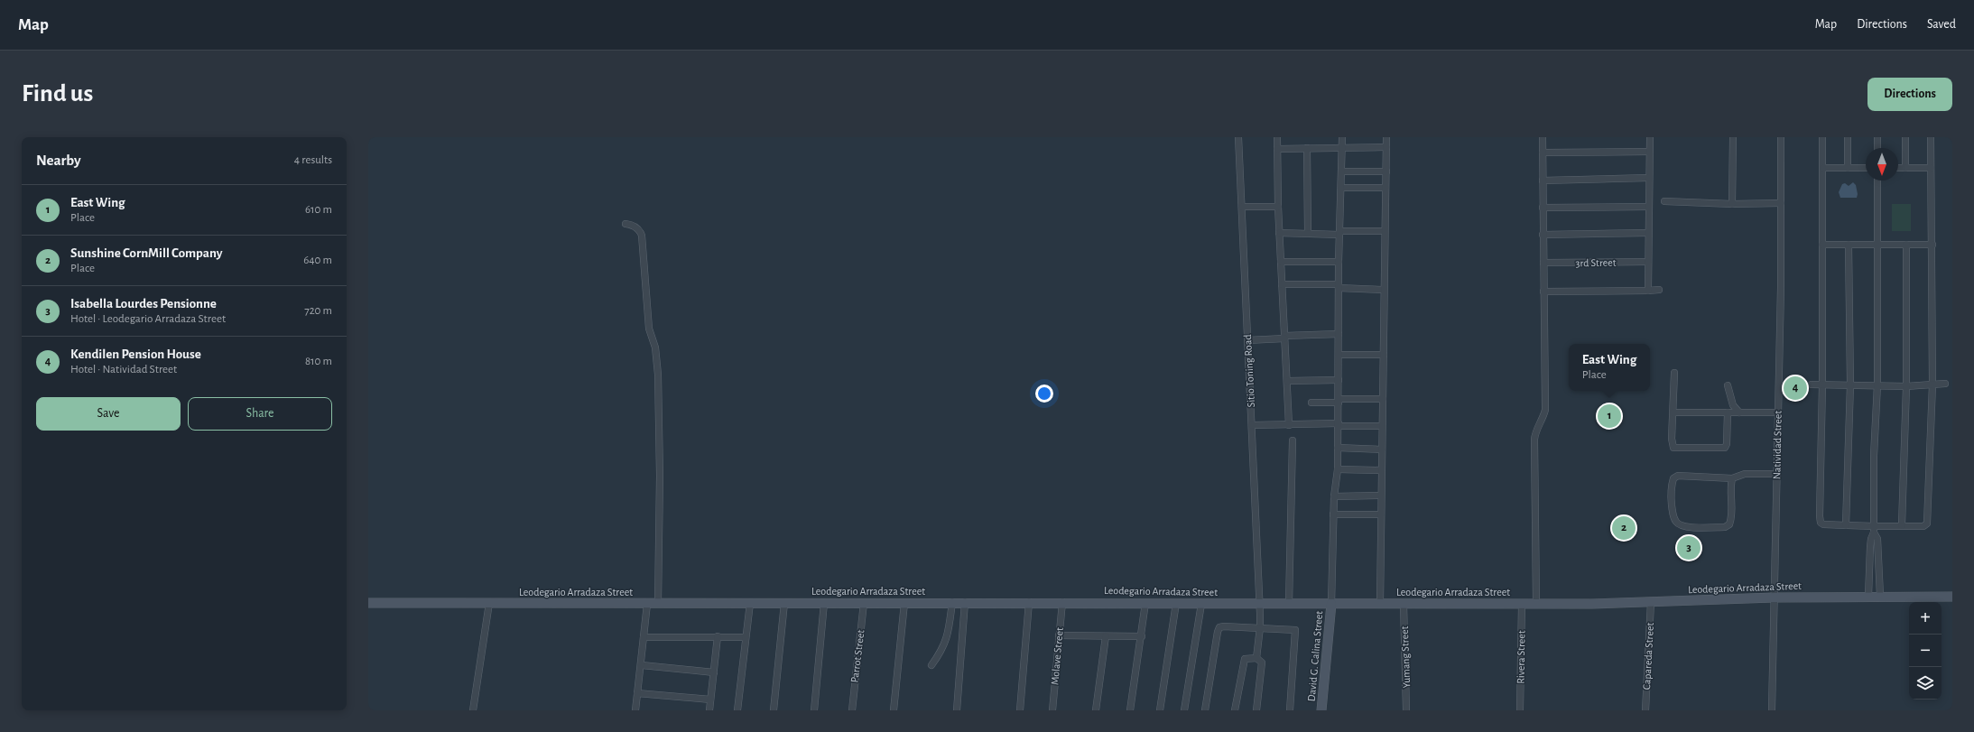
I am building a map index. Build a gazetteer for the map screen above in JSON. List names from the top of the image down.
{
  "streets": {
    "street": [
      "3rd Street",
      "Sitio Toning Road",
      "Natividad Street",
      "Leodegario Arradaza Street",
      "Parrot Street",
      "Molave Street",
      "David G. Calina Street",
      "Capareda Street",
      "Yumang Street",
      "Rivera Street"
    ]
  },
  "crossings": [
    ["Sitio Toning Road", "Leodegario Arradaza Street"],
    ["Natividad Street", "Leodegario Arradaza Street"],
    ["Leodegario Arradaza Street", "Parrot Street"],
    ["Leodegario Arradaza Street", "Molave Street"],
    ["Leodegario Arradaza Street", "David G. Calina Street"],
    ["Leodegario Arradaza Street", "Capareda Street"],
    ["Leodegario Arradaza Street", "Yumang Street"],
    ["Leodegario Arradaza Street", "Rivera Street"]
  ],
  "north": "bottom",
  "page": {
    "header": "Map",
    "nav": ["Map", "Directions", "Saved"],
    "buttons": [
      "Directions",
      ["Save", "Share"]
    ],
    "title": "Find us",
    "heading": ["Nearby", "4 results"],
    "list": [
      {
        "mark": "1",
        "name": "East Wing",
        "note": "Place",
        "value": "610 m"
      },
      {
        "mark": "2",
        "name": "Sunshine CornMill Company",
        "note": "Place",
        "value": "640 m"
      },
      {
        "mark": "3",
        "name": "Isabella Lourdes Pensionne",
        "note": "Hotel · Leodegario Arradaza Street",
        "value": "720 m"
      },
      {
        "mark": "4",
        "name": "Kendilen Pension House",
        "note": "Hotel · Natividad Street",
        "value": "810 m"
      }
    ],
    "popup": ["East Wing", "Place"],
    "pins": [
      "4",
      "1",
      "2",
      "3"
    ],
    "map_buttons": ["+", "−"]
  }
}
